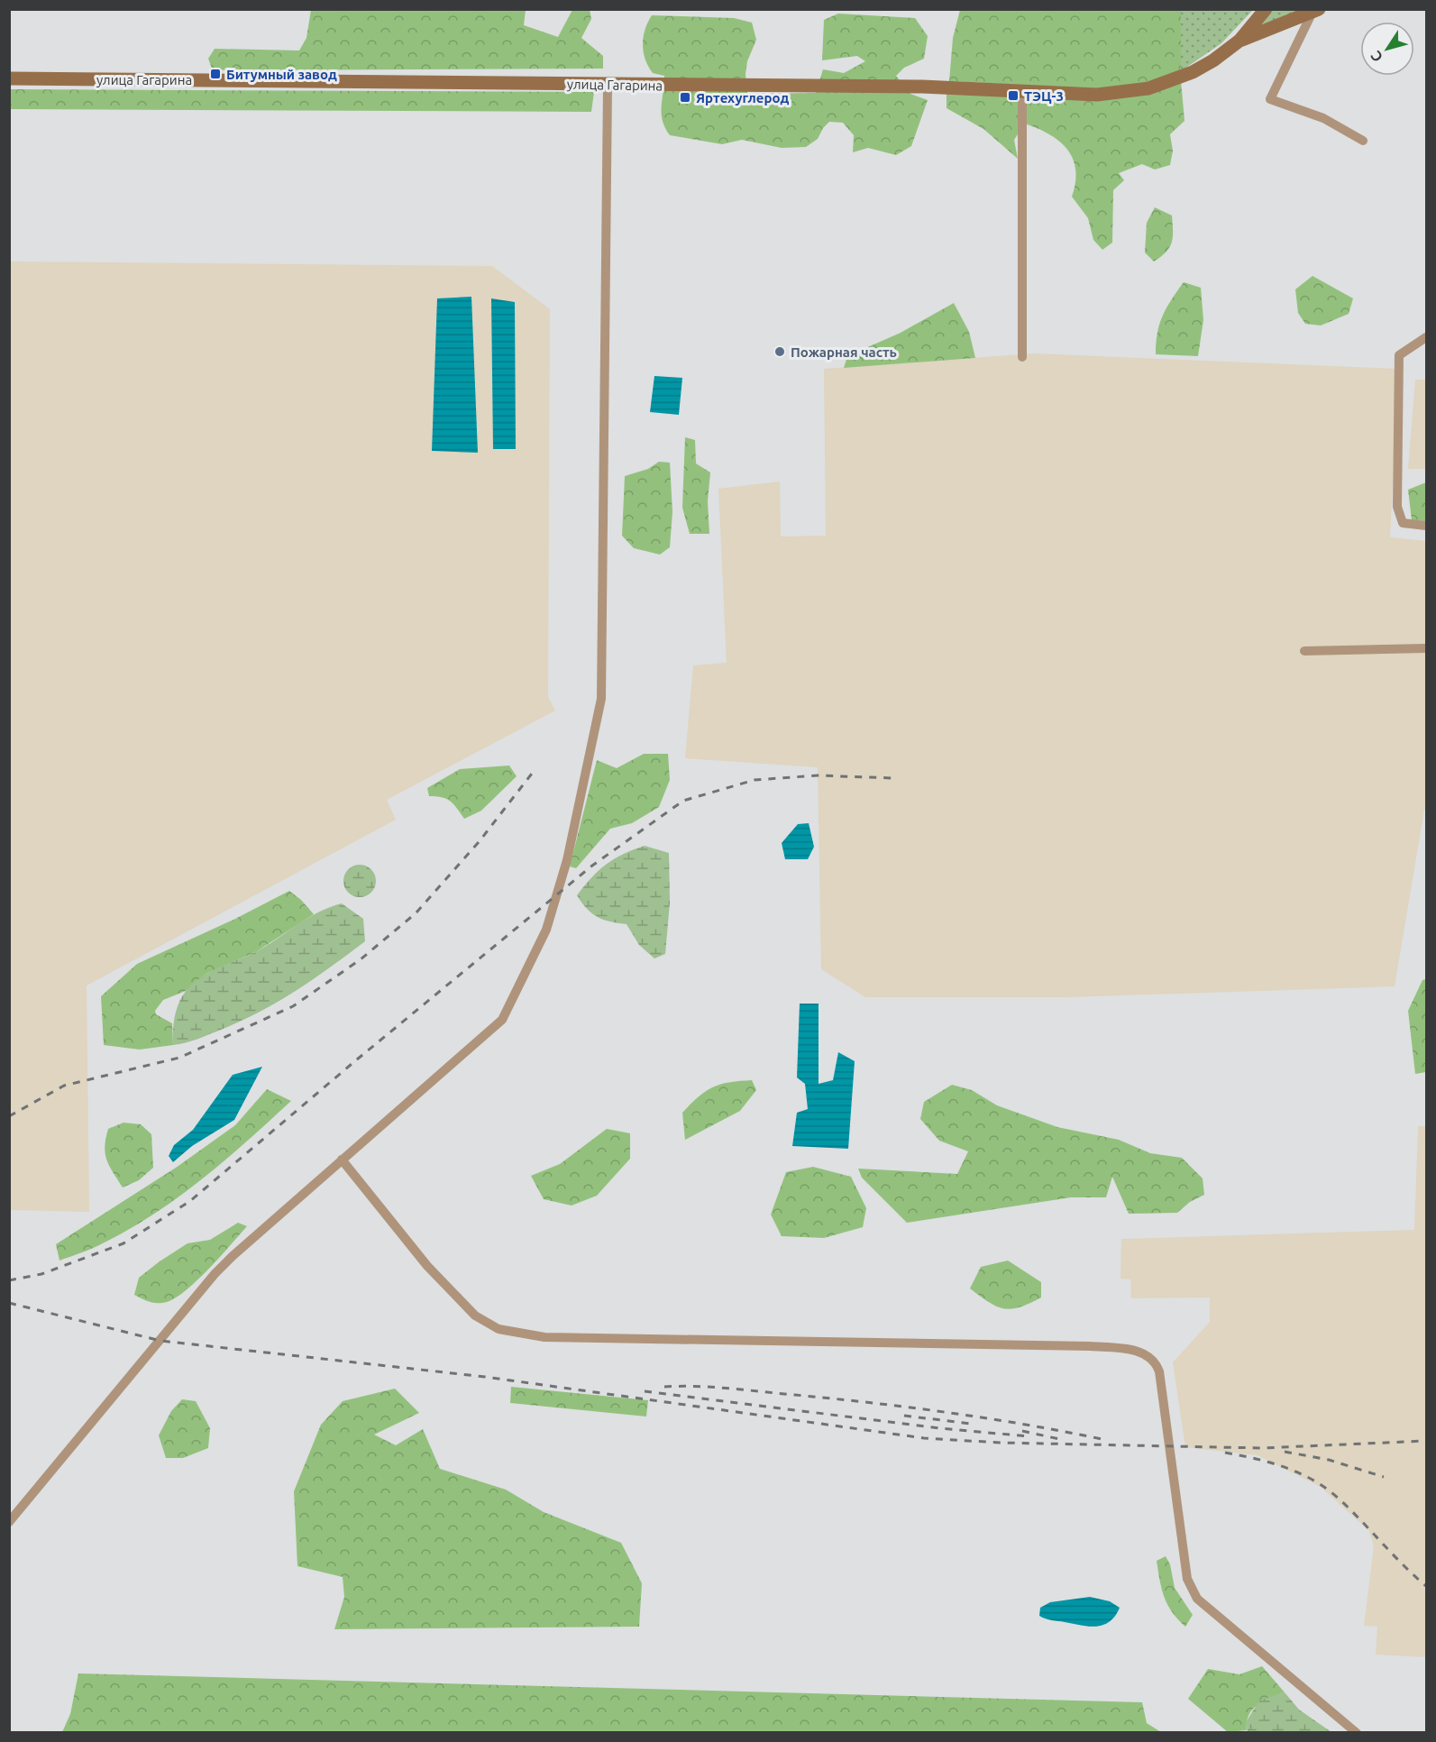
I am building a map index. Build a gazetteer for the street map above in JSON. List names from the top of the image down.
{
  "streets": {
    "main road": ["улица Гагарина"]
  },
  "places": {
    "transit": ["Битумный завод", "ТЭЦ-3", "Яртехуглерод"],
    "other": ["Пожарная часть"]
  },
  "north": "bottom left"
}
